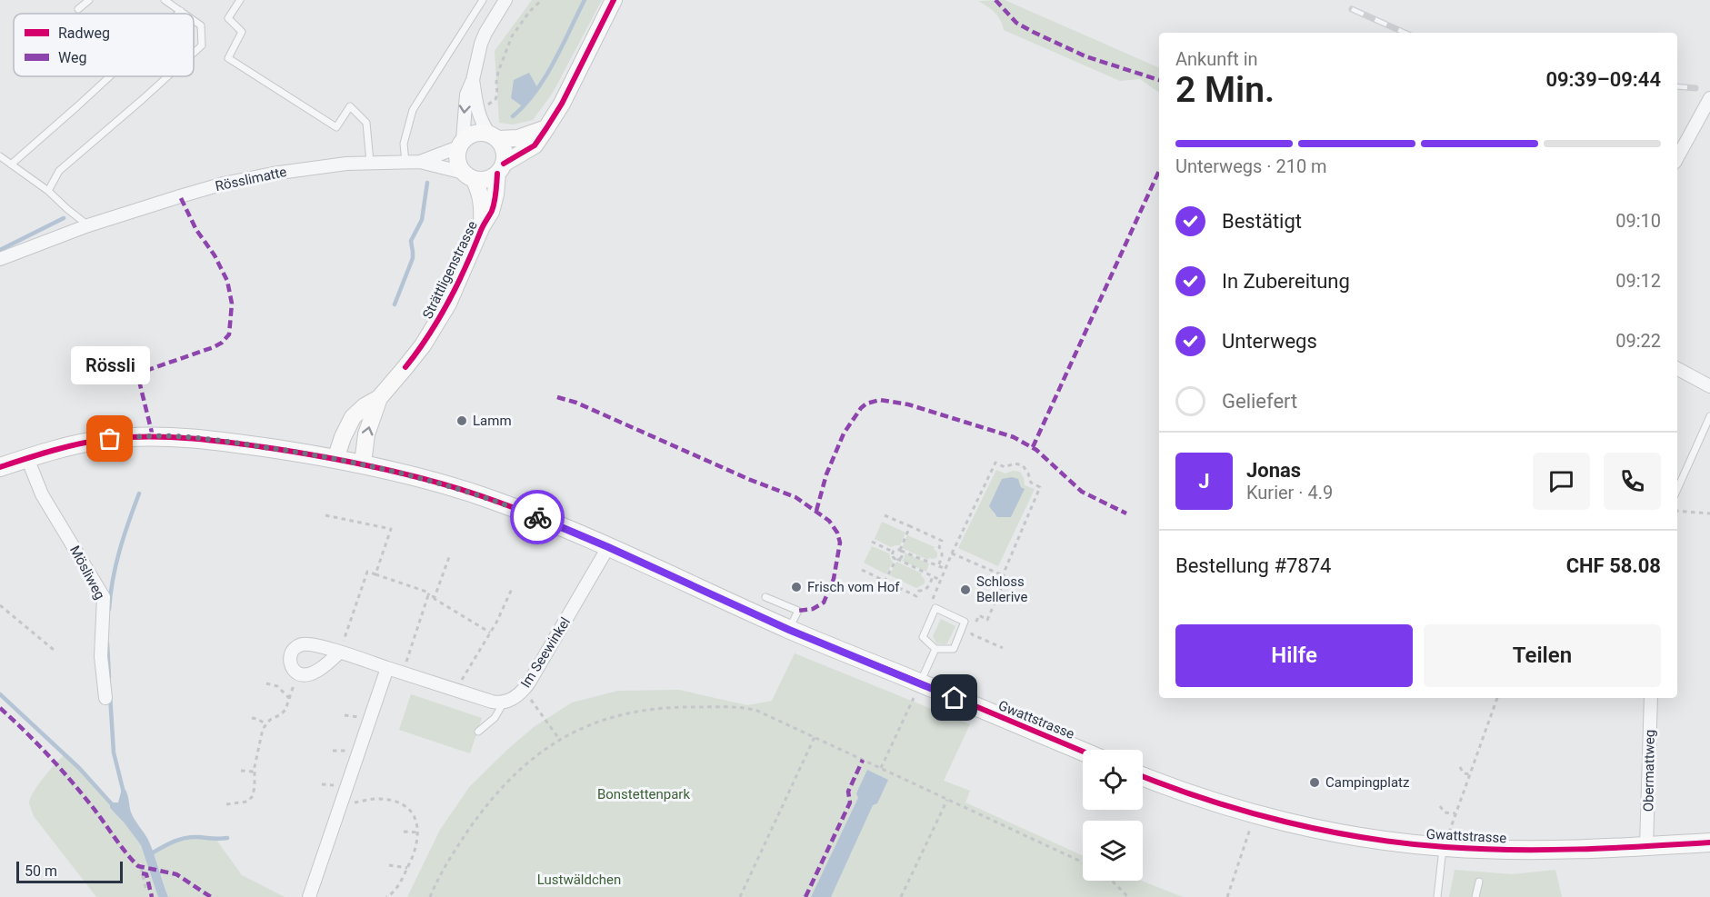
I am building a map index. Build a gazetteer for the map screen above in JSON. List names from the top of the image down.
{
  "streets": {
    "main road": ["Strättligenstrasse", "Gwattstrasse"],
    "street": [
      "Rösslimatte",
      "Mösliweg",
      "Im Seewinkel",
      "Obermattweg"
    ]
  },
  "crossings": [
    ["Rösslimatte", "Strättligenstrasse"],
    ["Strättligenstrasse", "Gwattstrasse"],
    ["Mösliweg", "Gwattstrasse"],
    ["Im Seewinkel", "Gwattstrasse"],
    ["Gwattstrasse", "Obermattweg"]
  ],
  "parks": ["Bonstettenpark", "Lustwäldchen"],
  "places": [
    "Lamm",
    "Rössli",
    "Frisch vom Hof",
    "Schloss Bellerive",
    "Campingplatz"
  ],
  "legend": ["Radweg", "Weg"],
  "scale_bar": "50 m",
  "page": {
    "heading": ["2 Min.", "Ankunft in", "09:39–09:44"],
    "panel": [
      "Jonas",
      "Kurier · 4.9",
      "Bestellung #7874",
      "CHF 58.08"
    ],
    "bar": "Unterwegs · 210 m",
    "list": [
      ["Bestätigt", "09:10"],
      ["In Zubereitung", "09:12"],
      ["Unterwegs", "09:22"],
      "Geliefert"
    ],
    "bubble": "Rössli",
    "round": "J",
    "buttons": ["Hilfe", "Teilen"],
    "scale": "50 m"
  }
}
